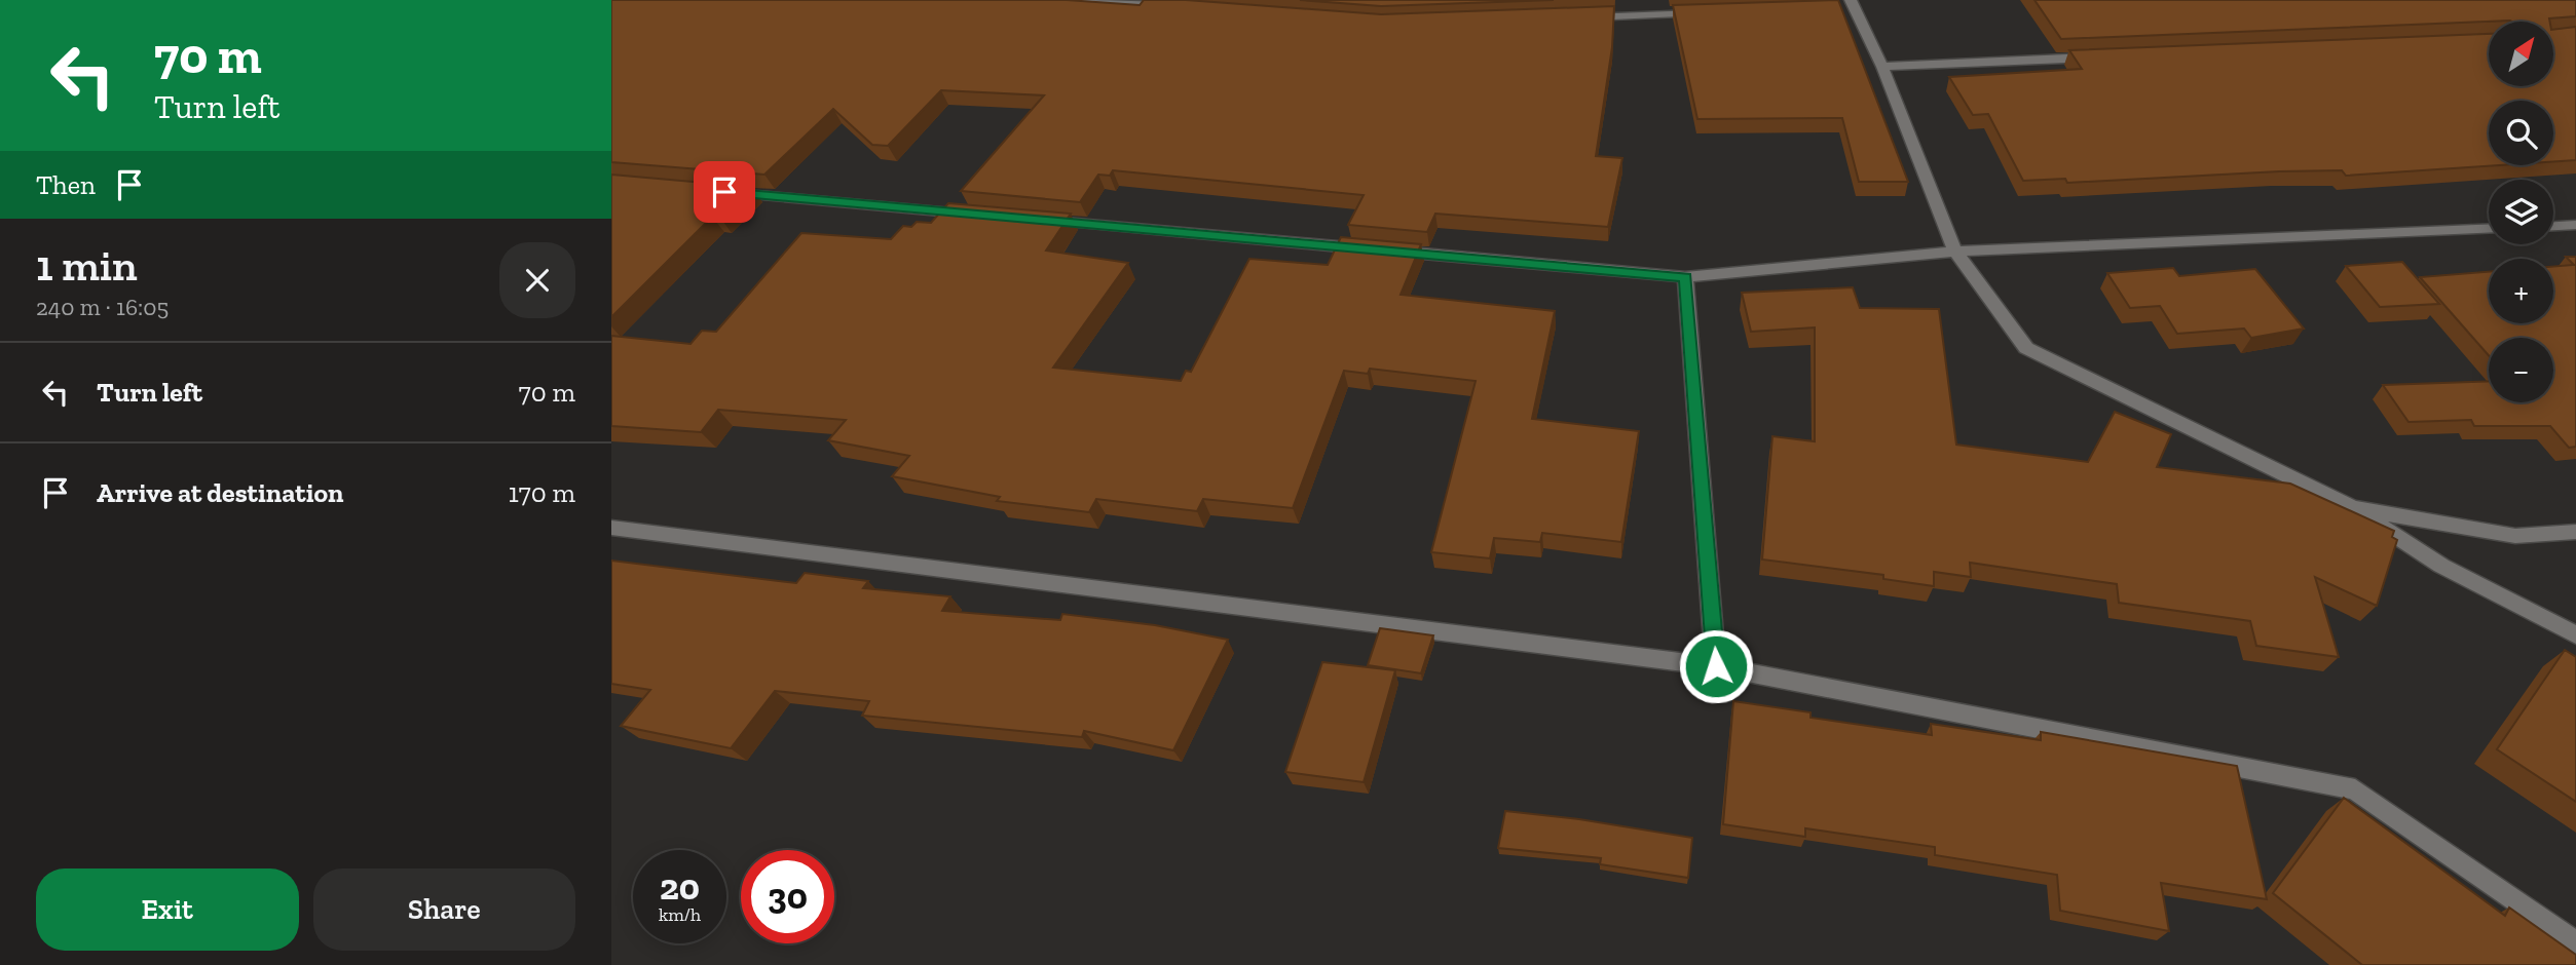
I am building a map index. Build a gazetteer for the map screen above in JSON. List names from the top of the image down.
{
  "north": "top right",
  "page": {
    "turn": ["70 m", "Turn left"],
    "map_buttons": ["+", "−"],
    "then": "Then",
    "heading": ["1 min", "240 m · 16:05"],
    "list": [
      {
        "name": "Turn left",
        "value": "70 m"
      },
      {
        "name": "Arrive at destination",
        "value": "170 m"
      }
    ],
    "speed": "20 km/h",
    "limit": "30",
    "buttons": ["Exit", "Share"]
  }
}
